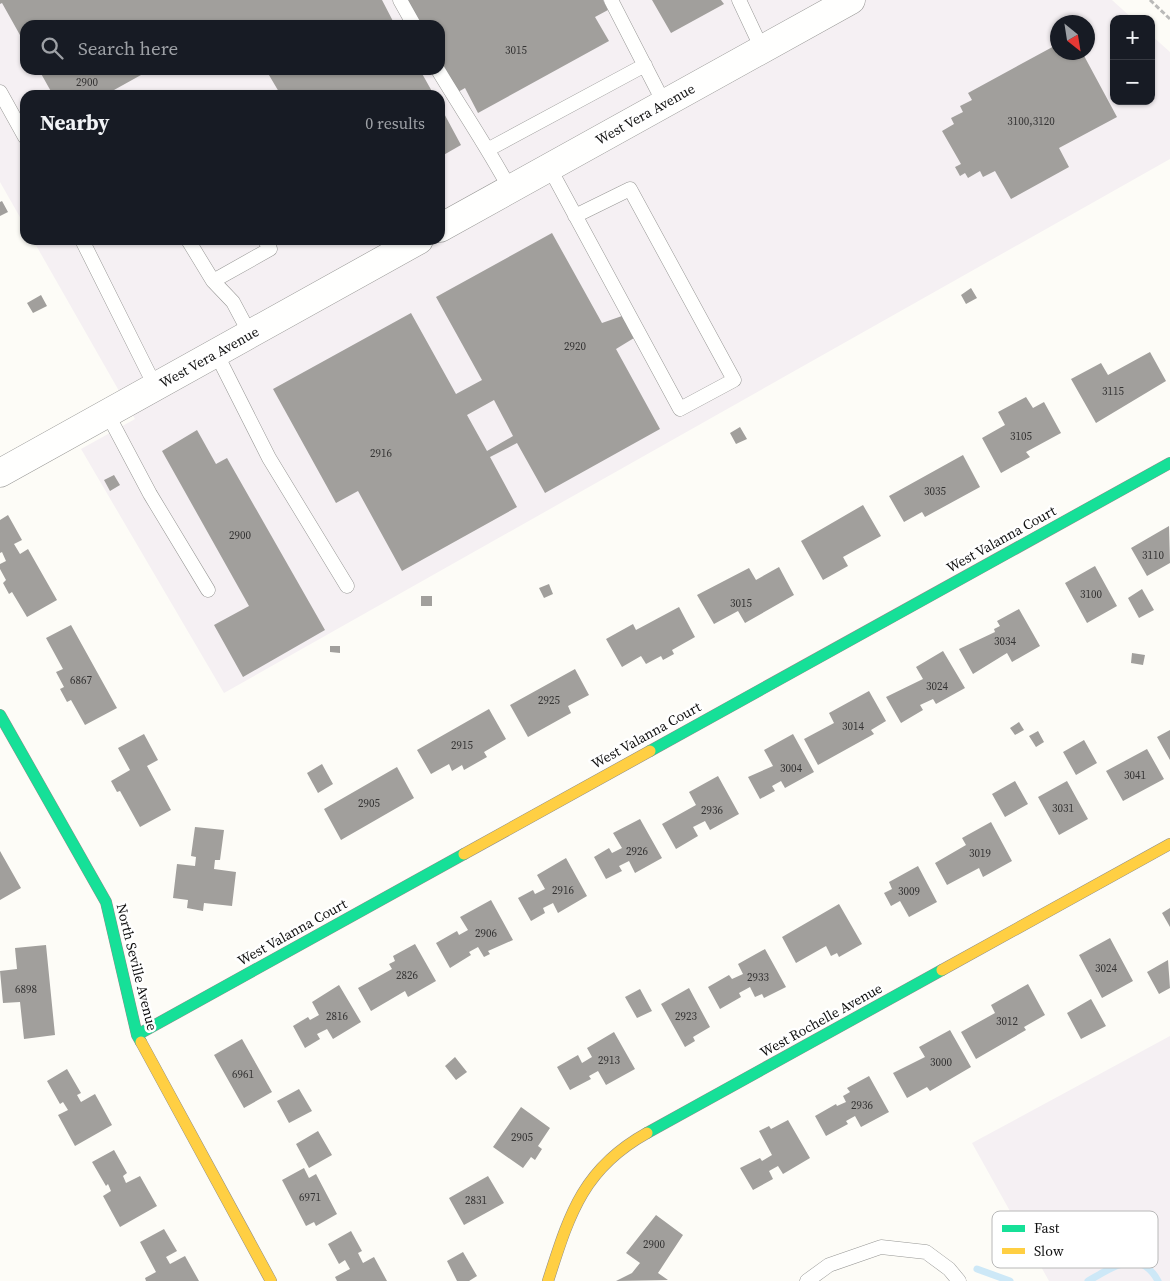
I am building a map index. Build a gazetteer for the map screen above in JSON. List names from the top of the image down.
{
  "streets": {
    "street": [
      "West Vera Avenue",
      "West Valanna Court",
      "North Seville Avenue",
      "West Rochelle Avenue"
    ]
  },
  "crossings": [
    ["West Valanna Court", "North Seville Avenue"]
  ],
  "house_numbers": [
    "3015",
    "2900",
    "3100,3120",
    "2920",
    "3115",
    "3105",
    "2916",
    "3035",
    "2900",
    "3110",
    "3100",
    "3015",
    "3034",
    "6867",
    "3024",
    "2925",
    "3014",
    "2915",
    "3004",
    "3041",
    "2905",
    "3031",
    "2936",
    "2926",
    "3019",
    "2916",
    "3009",
    "2906",
    "3024",
    "2826",
    "2933",
    "6898",
    "2816",
    "2923",
    "3012",
    "2913",
    "3000",
    "6961",
    "2936",
    "2905",
    "6971",
    "2831",
    "2900"
  ],
  "legend": ["Fast", "Slow"],
  "north": "bottom right",
  "page": {
    "map_buttons": ["+", "−"],
    "search": "Search here",
    "heading": ["Nearby", "0 results"]
  }
}
